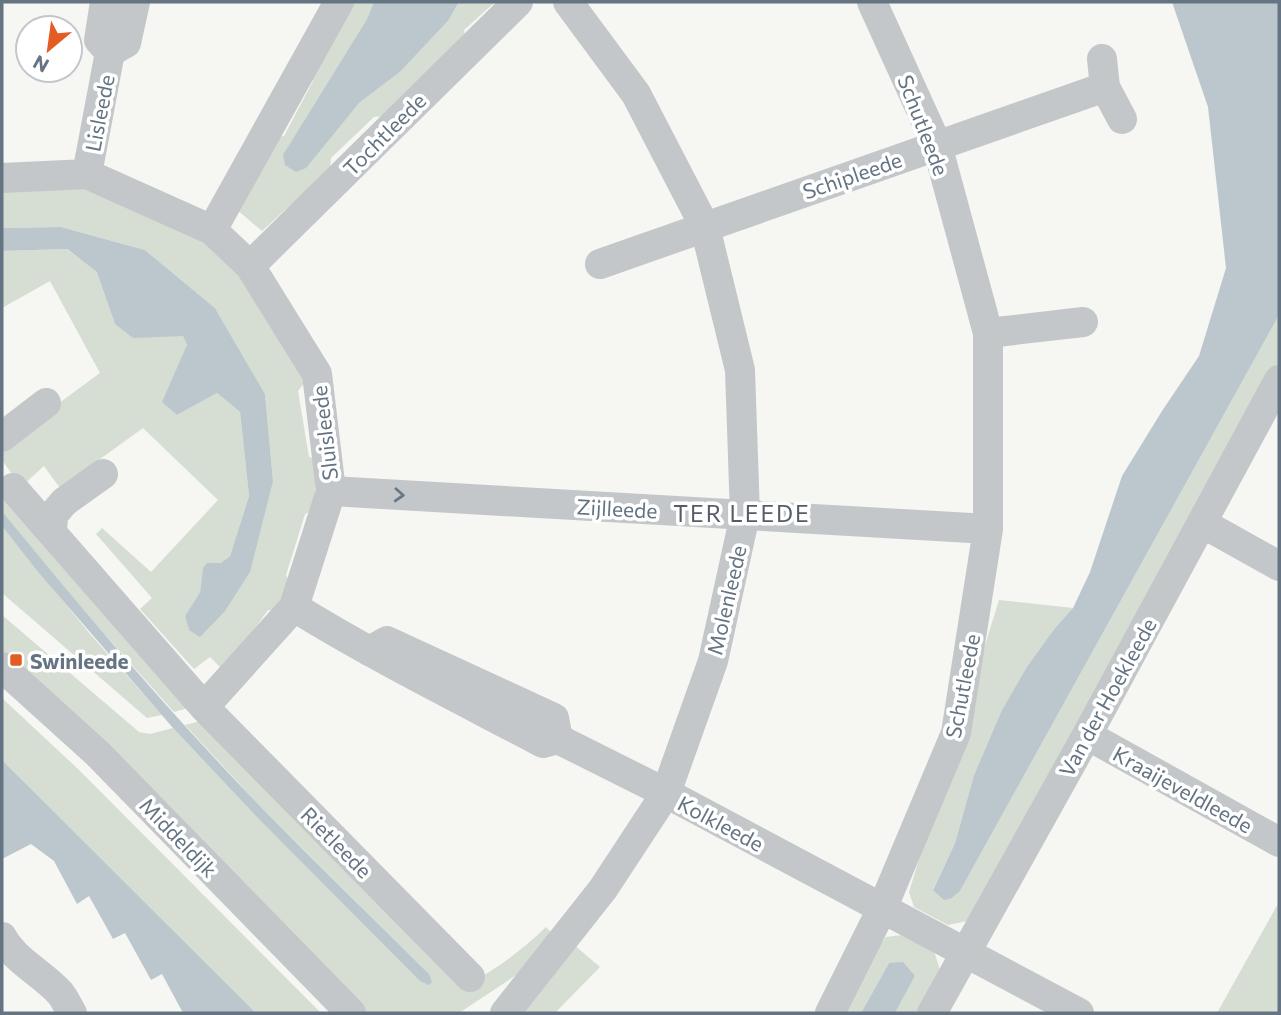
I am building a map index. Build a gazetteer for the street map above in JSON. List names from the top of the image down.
{
  "streets": {
    "street": [
      "Lisleede",
      "Schutleede",
      "Tochtleede",
      "Schipleede",
      "Sluisleede",
      "Zijlleede",
      "Molenleede",
      "Van der Hoekleede",
      "Kraaijeveldleede",
      "Kolkleede",
      "Middeldijk",
      "Rietleede"
    ]
  },
  "crossings": [
    ["Lisleede", "Sluisleede"],
    ["Schutleede", "Schipleede"],
    ["Schutleede", "Zijlleede"],
    ["Schutleede", "Kolkleede"],
    ["Tochtleede", "Sluisleede"],
    ["Schipleede", "Molenleede"],
    ["Sluisleede", "Zijlleede"],
    ["Sluisleede", "Kolkleede"],
    ["Sluisleede", "Rietleede"],
    ["Zijlleede", "Molenleede"],
    ["Molenleede", "Kolkleede"],
    ["Van der Hoekleede", "Kraaijeveldleede"],
    ["Van der Hoekleede", "Kolkleede"]
  ],
  "one_way": ["Zijlleede"],
  "districts": ["TER LEEDE"],
  "places": {
    "transit": ["Swinleede"]
  },
  "north": "bottom left"
}
